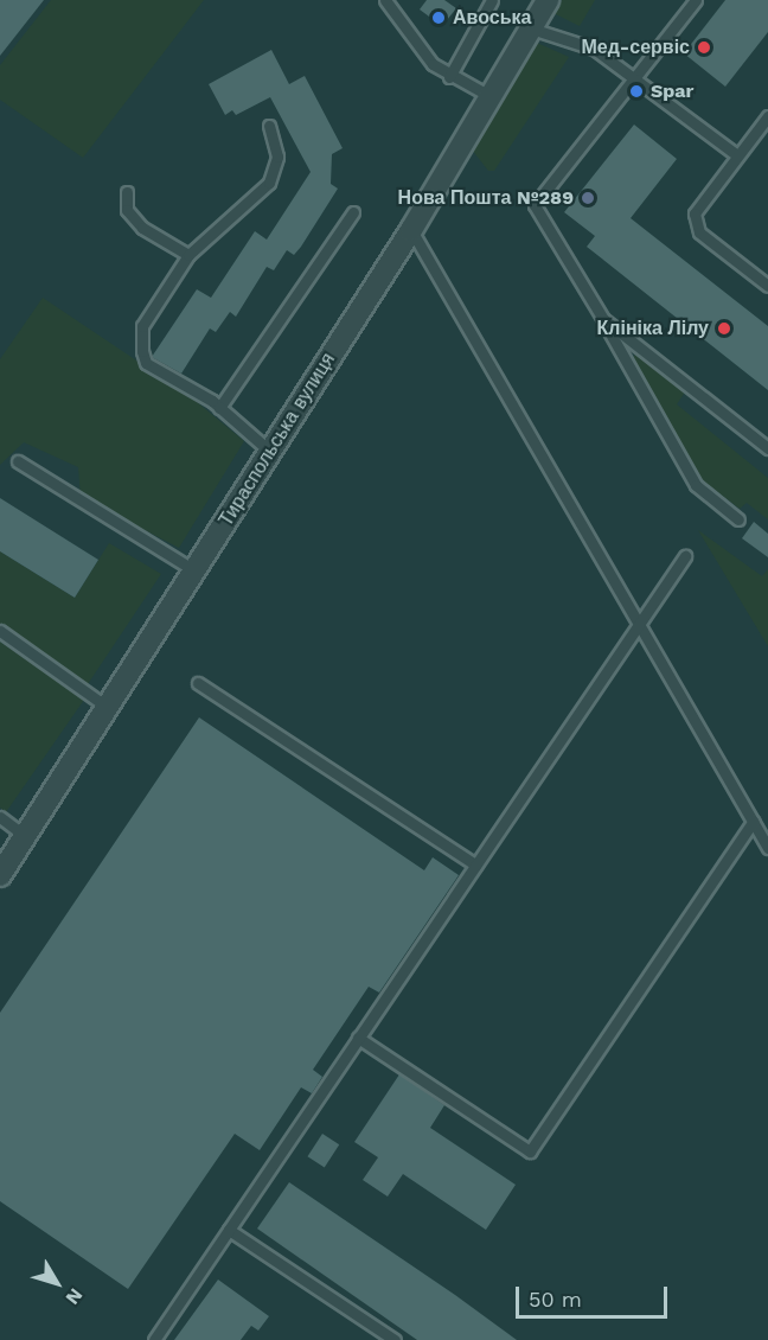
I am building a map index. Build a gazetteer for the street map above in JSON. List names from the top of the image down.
{
  "streets": {
    "street": ["Тираспольська вулиця"]
  },
  "places": [
    "Авоська",
    "Мед-сервіс",
    "Spar",
    "Нова Пошта №289",
    "Клініка Лілу"
  ],
  "scale_bar": "50 m",
  "north": "bottom right"
}
